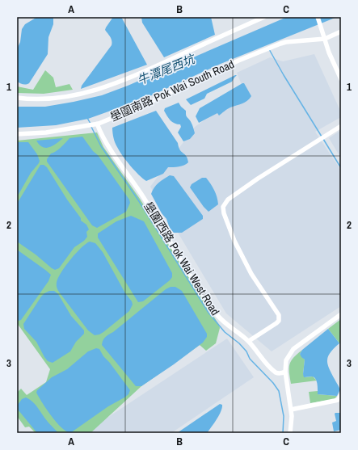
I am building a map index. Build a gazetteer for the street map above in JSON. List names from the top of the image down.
{
  "streets": {
    "street": ["壆圍南路 Pok Wai South Road", "壆圍西路 Pok Wai West Road"]
  },
  "crossings": [
    ["壆圍南路 Pok Wai South Road", "壆圍西路 Pok Wai West Road"]
  ],
  "water": ["牛潭尾西坑"],
  "grid": {
    "columns": ["A", "B", "C"],
    "rows": ["1", "2", "3"]
  }
}
